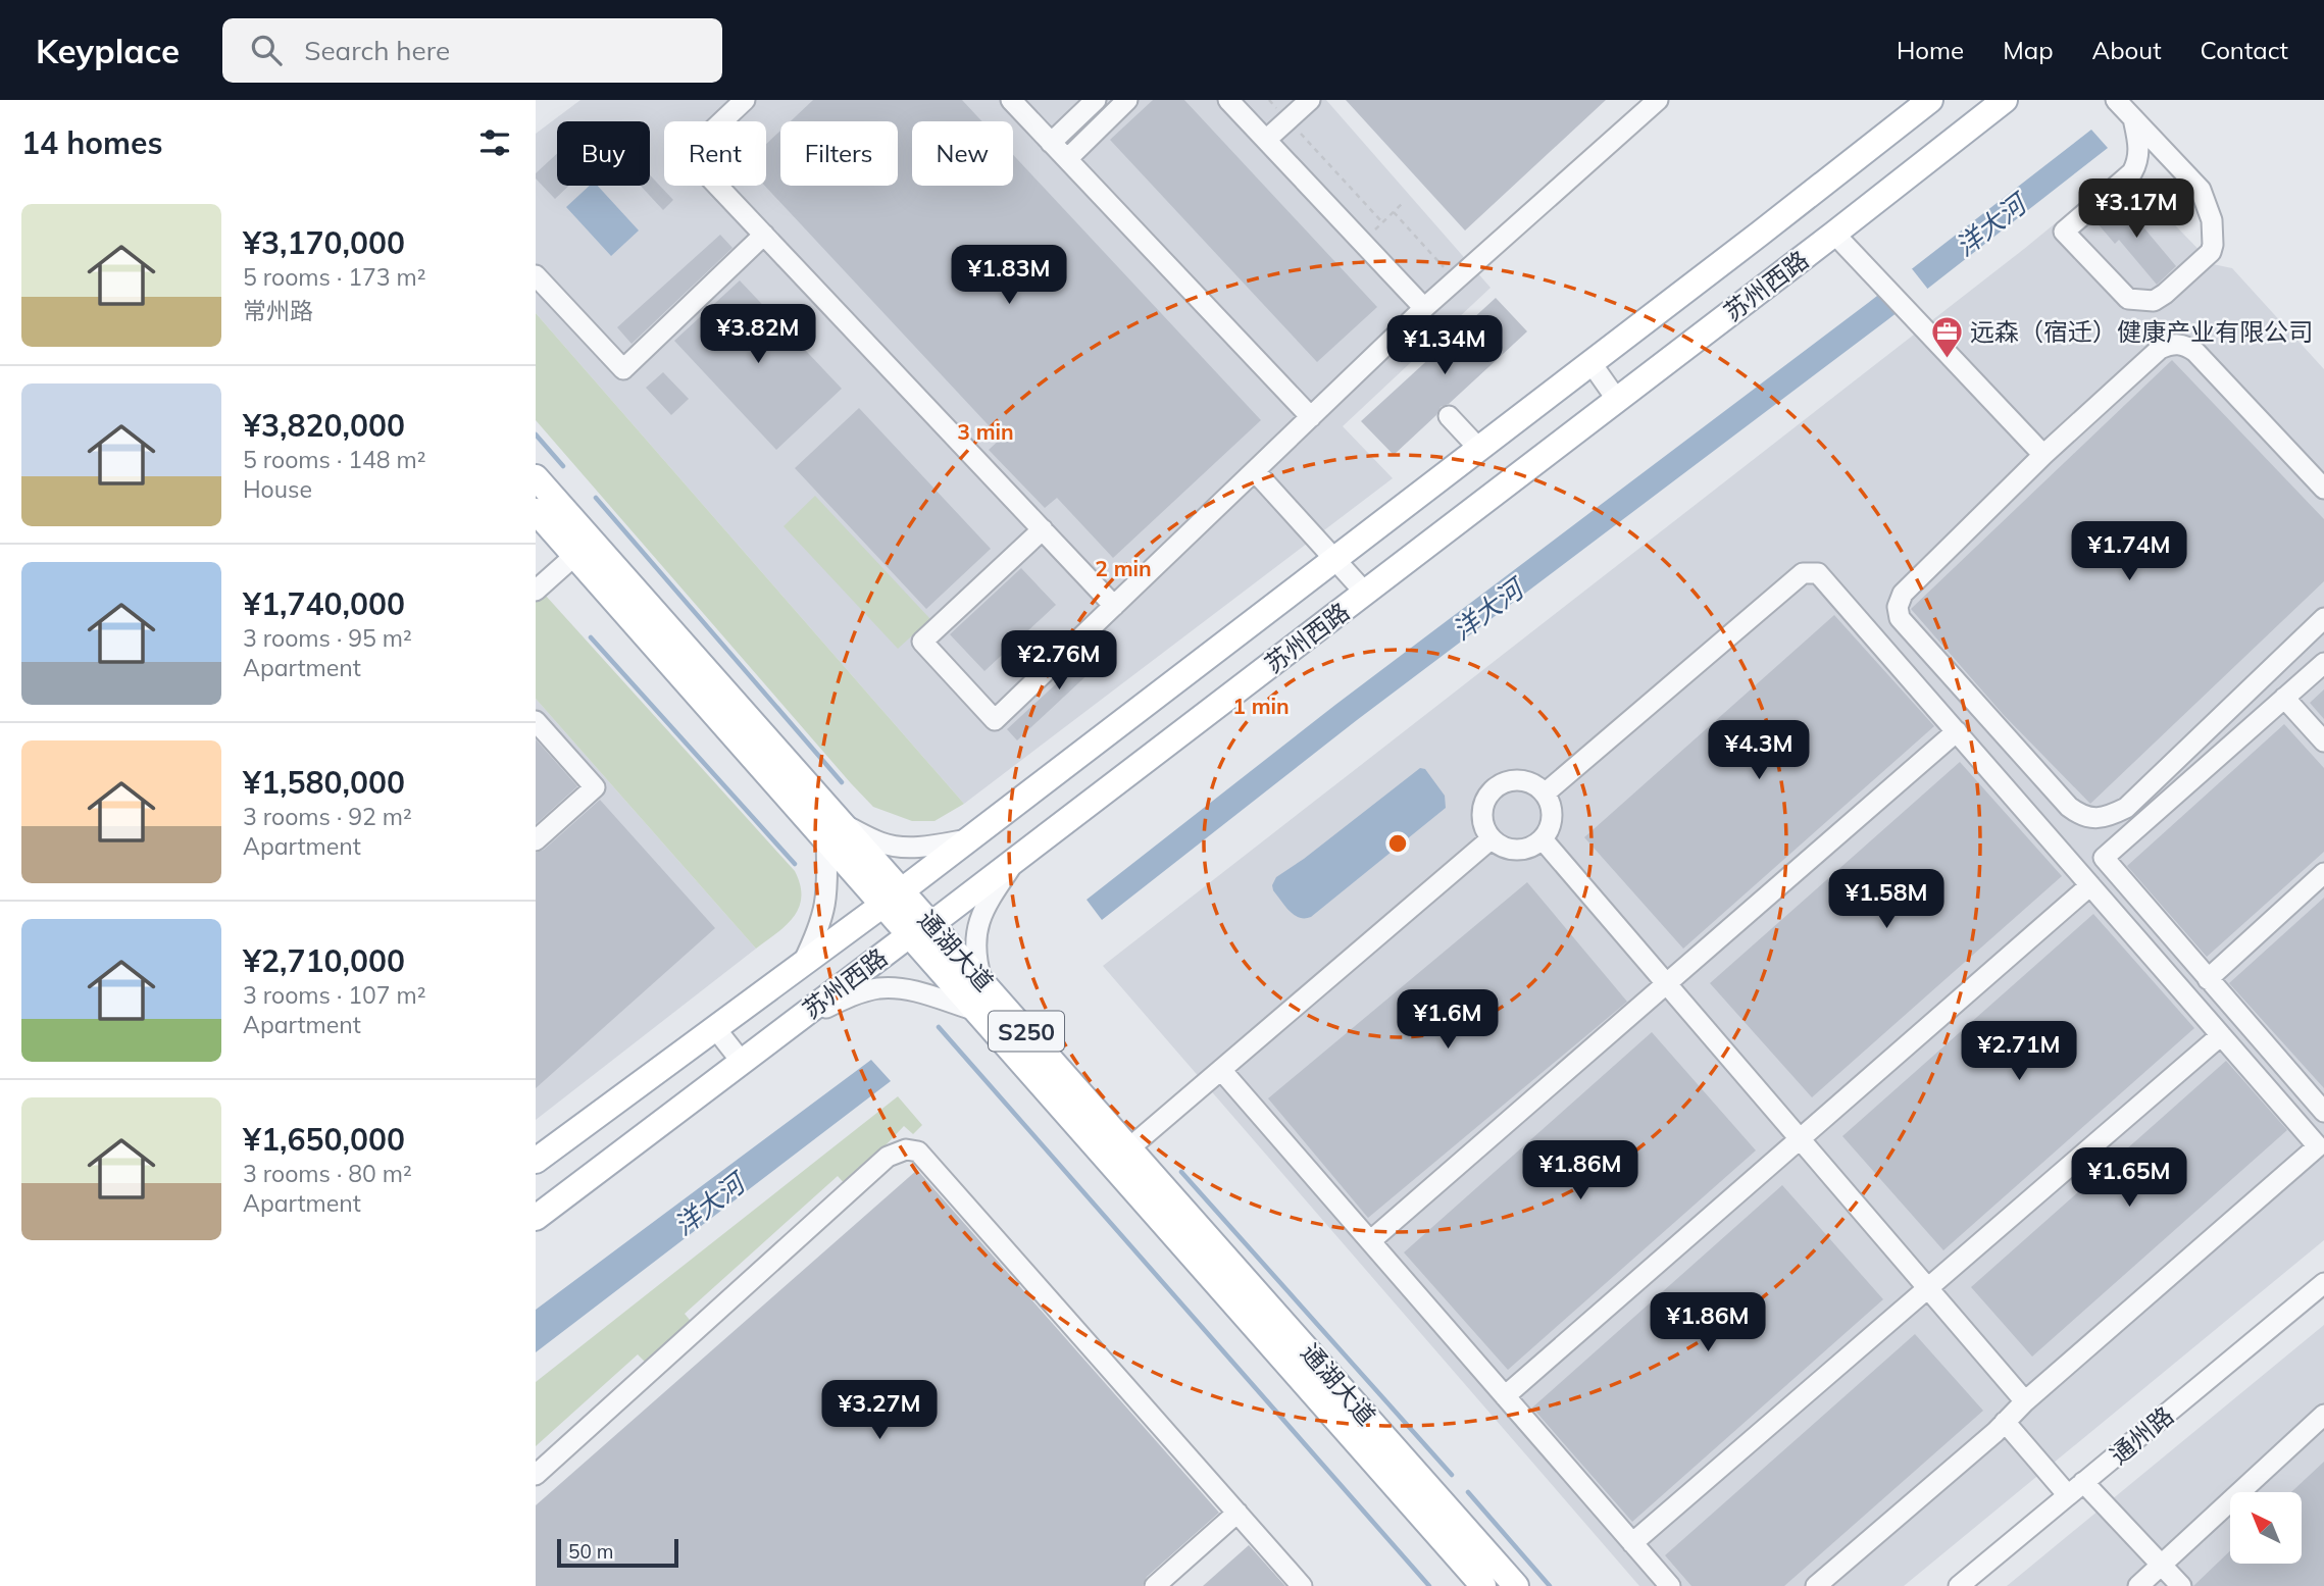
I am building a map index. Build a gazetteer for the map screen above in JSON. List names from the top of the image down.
{
  "streets": {
    "main road": ["苏州西路", "通湖大道", "S250"],
    "street": ["通州路"]
  },
  "crossings": [
    ["苏州西路", "通湖大道"]
  ],
  "water": ["洋大河"],
  "places": {
    "office": ["远森（宿迁）健康产业有限公司"]
  },
  "scale_bar": "50 m",
  "north": "top left",
  "page": {
    "header": "Keyplace",
    "search": "Search here",
    "nav": [
      "Home",
      "Map",
      "About",
      "Contact"
    ],
    "heading": "14 homes",
    "chip": [
      "Buy",
      "Rent",
      "Filters",
      "New"
    ],
    "price": [
      "¥3.17M",
      "¥1.83M",
      "¥3.82M",
      "¥1.34M",
      "¥1.74M",
      "¥2.76M",
      "¥4.3M",
      "¥1.58M",
      "¥1.6M",
      "¥2.71M",
      "¥1.86M",
      "¥1.65M",
      "¥1.86M",
      "¥3.27M"
    ],
    "list": [
      {
        "name": "¥3,170,000",
        "note": "5 rooms · 173 m² · 常州路"
      },
      {
        "name": "¥3,820,000",
        "note": "5 rooms · 148 m² · House"
      },
      {
        "name": "¥1,740,000",
        "note": "3 rooms · 95 m² · Apartment"
      },
      {
        "name": "¥1,580,000",
        "note": "3 rooms · 92 m² · Apartment"
      },
      {
        "name": "¥2,710,000",
        "note": "3 rooms · 107 m² · Apartment"
      },
      {
        "name": "¥1,650,000",
        "note": "3 rooms · 80 m² · Apartment"
      }
    ],
    "scale": "50 m"
  },
  "rings": ["3 min", "2 min", "1 min"]
}
